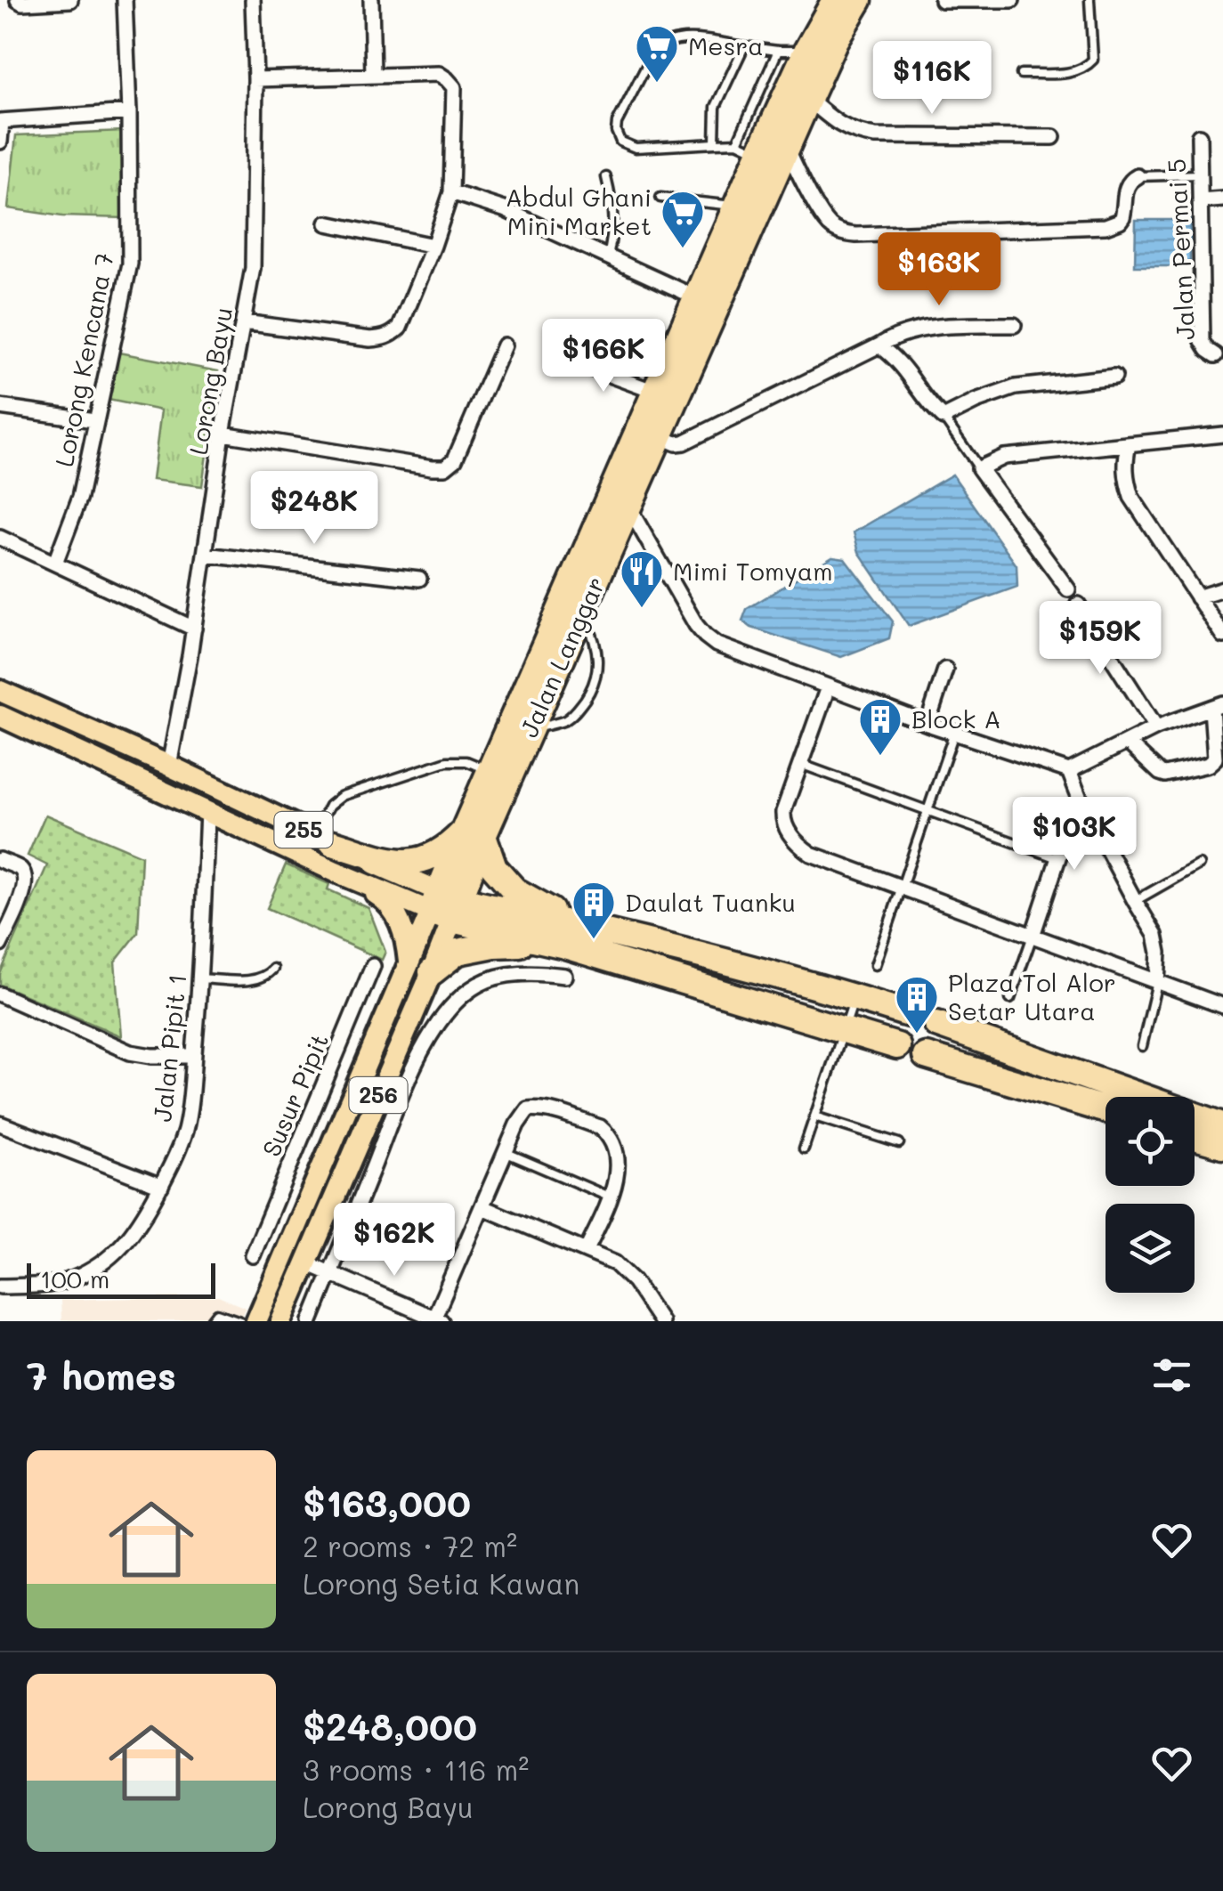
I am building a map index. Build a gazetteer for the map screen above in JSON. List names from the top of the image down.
{
  "streets": {
    "highway": ["Jalan Langgar", "256"],
    "main road": ["255"],
    "street": [
      "Jalan Permai 5",
      "Lorong Kencana 7",
      "Lorong Bayu",
      "Jalan Pipit 1",
      "Susur Pipit"
    ]
  },
  "crossings": [
    ["Lorong Bayu", "255"],
    ["Jalan Langgar", "255"],
    ["255", "Jalan Pipit 1"]
  ],
  "places": {
    "supermarket": ["Mesra", "Abdul Ghani Mini Market"],
    "restaurant": ["Mimi Tomyam"],
    "building": ["Block A", "Daulat Tuanku", "Plaza Tol Alor Setar Utara"]
  },
  "scale_bar": "100 m",
  "page": {
    "price": [
      "$116K",
      "$163K",
      "$166K",
      "$248K",
      "$159K",
      "$103K",
      "$162K"
    ],
    "scale": "100 m",
    "heading": "7 homes",
    "list": [
      {
        "name": "$163,000",
        "note": "2 rooms · 72 m² · Lorong Setia Kawan"
      },
      {
        "name": "$248,000",
        "note": "3 rooms · 116 m² · Lorong Bayu"
      }
    ]
  }
}
